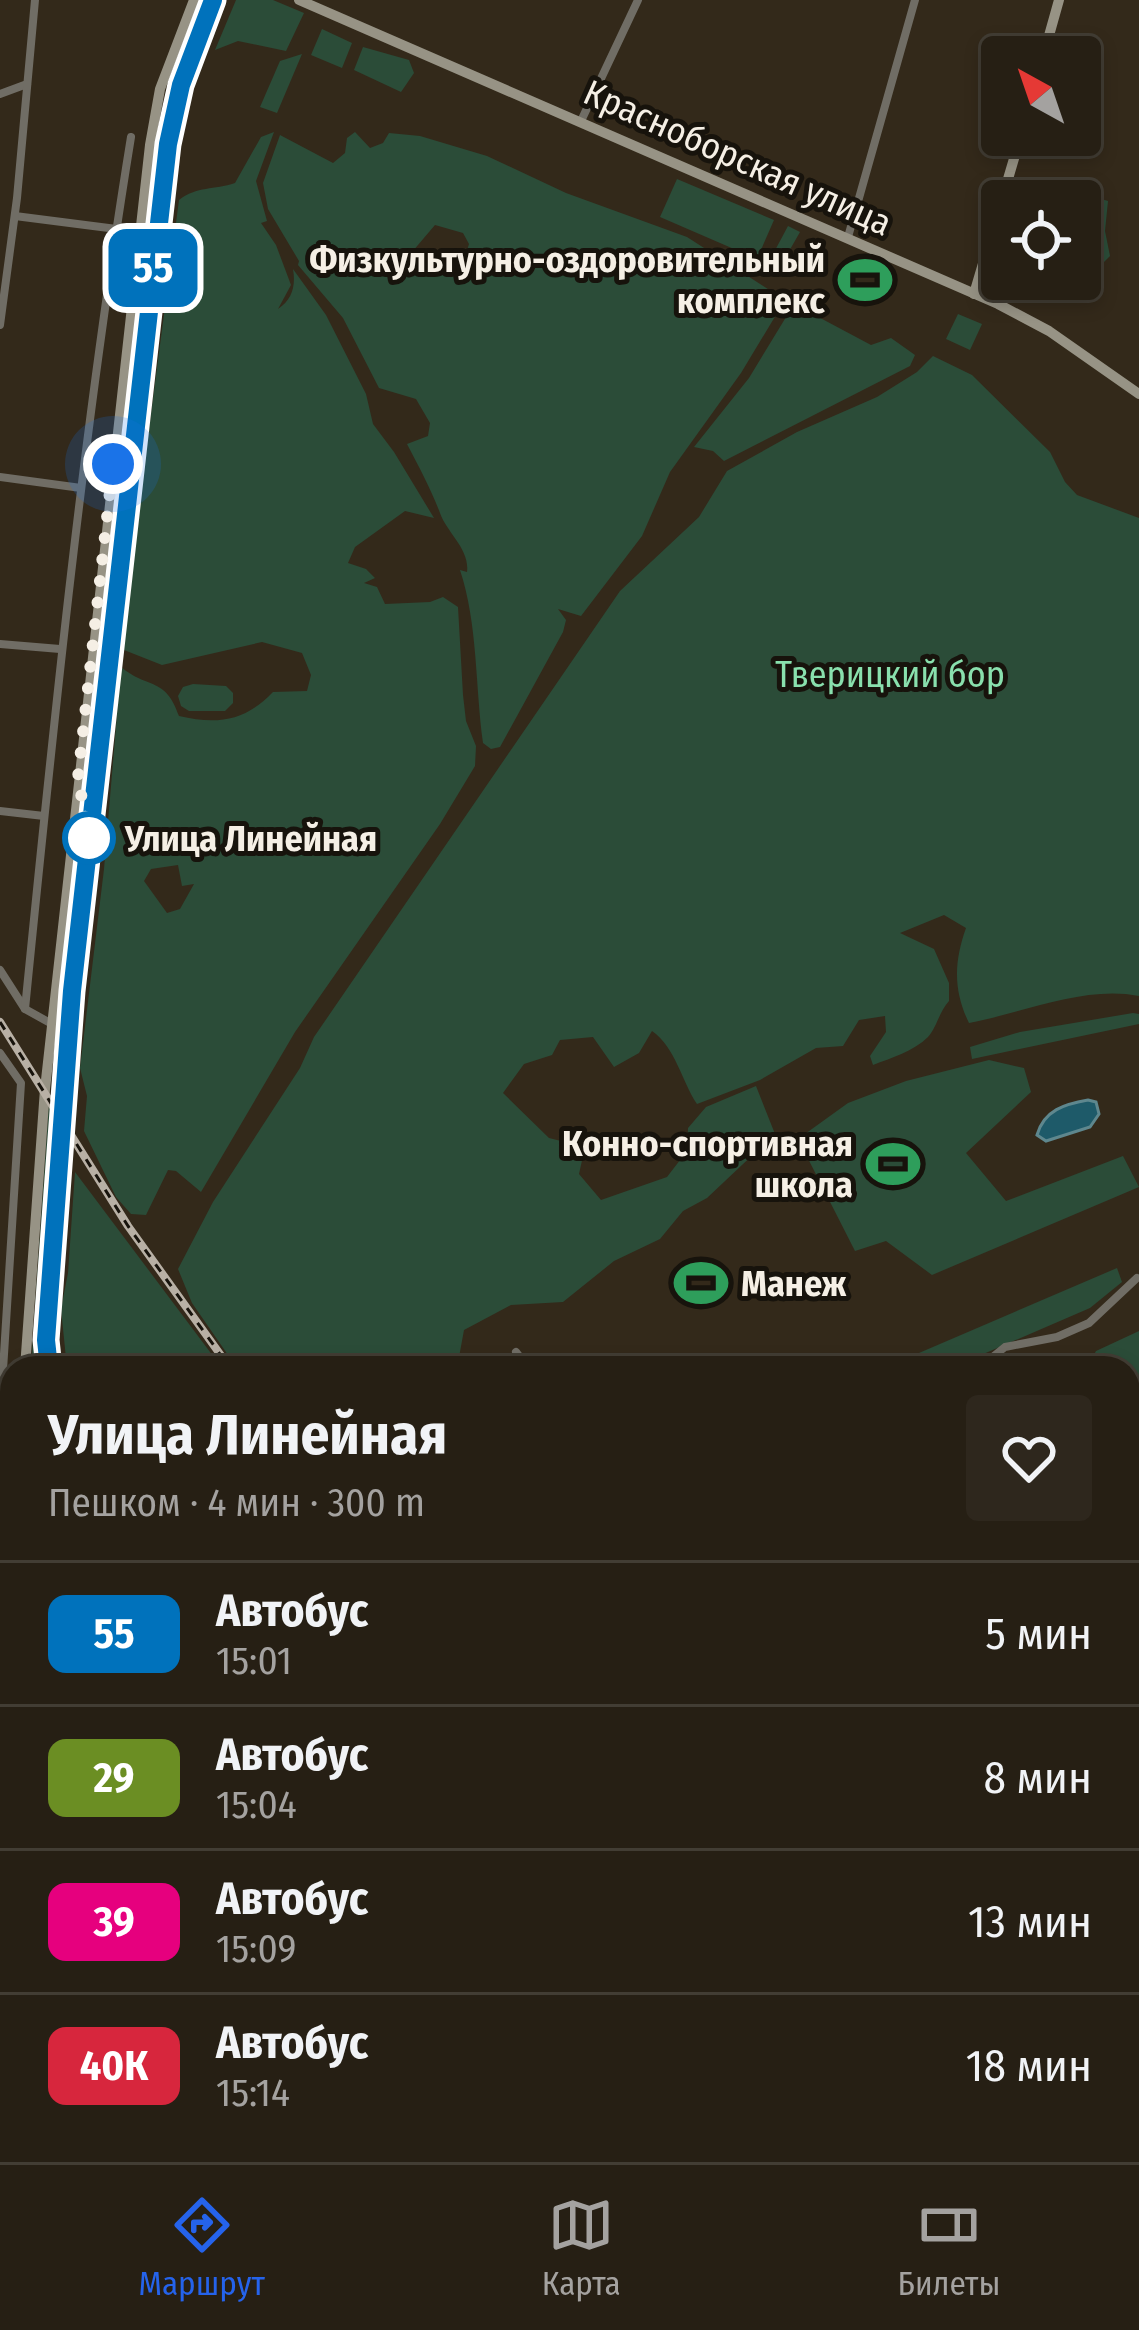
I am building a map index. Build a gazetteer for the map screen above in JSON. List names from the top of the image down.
{
  "streets": {
    "main road": ["Красноборская улица"]
  },
  "parks": ["Тверицкий бор"],
  "places": {
    "sports": ["Физкультурно-оздоровительный комплекс", "Конно-спортивная школа", "Манеж"],
    "other": ["Улица Линейная"]
  },
  "lines": ["bus line 55"],
  "north": "top left",
  "page": {
    "on_map": "55",
    "heading": ["Улица Линейная", "Пешком · 4 мин · 300 m"],
    "list": [
      {
        "mark": "55",
        "name": "Автобус",
        "note": "15:01",
        "value": "5 мин"
      },
      {
        "mark": "29",
        "name": "Автобус",
        "note": "15:04",
        "value": "8 мин"
      },
      {
        "mark": "39",
        "name": "Автобус",
        "note": "15:09",
        "value": "13 мин"
      },
      {
        "mark": "40К",
        "name": "Автобус",
        "note": "15:14",
        "value": "18 мин"
      }
    ],
    "tabs": ["Маршрут", "Карта", "Билеты"]
  }
}
